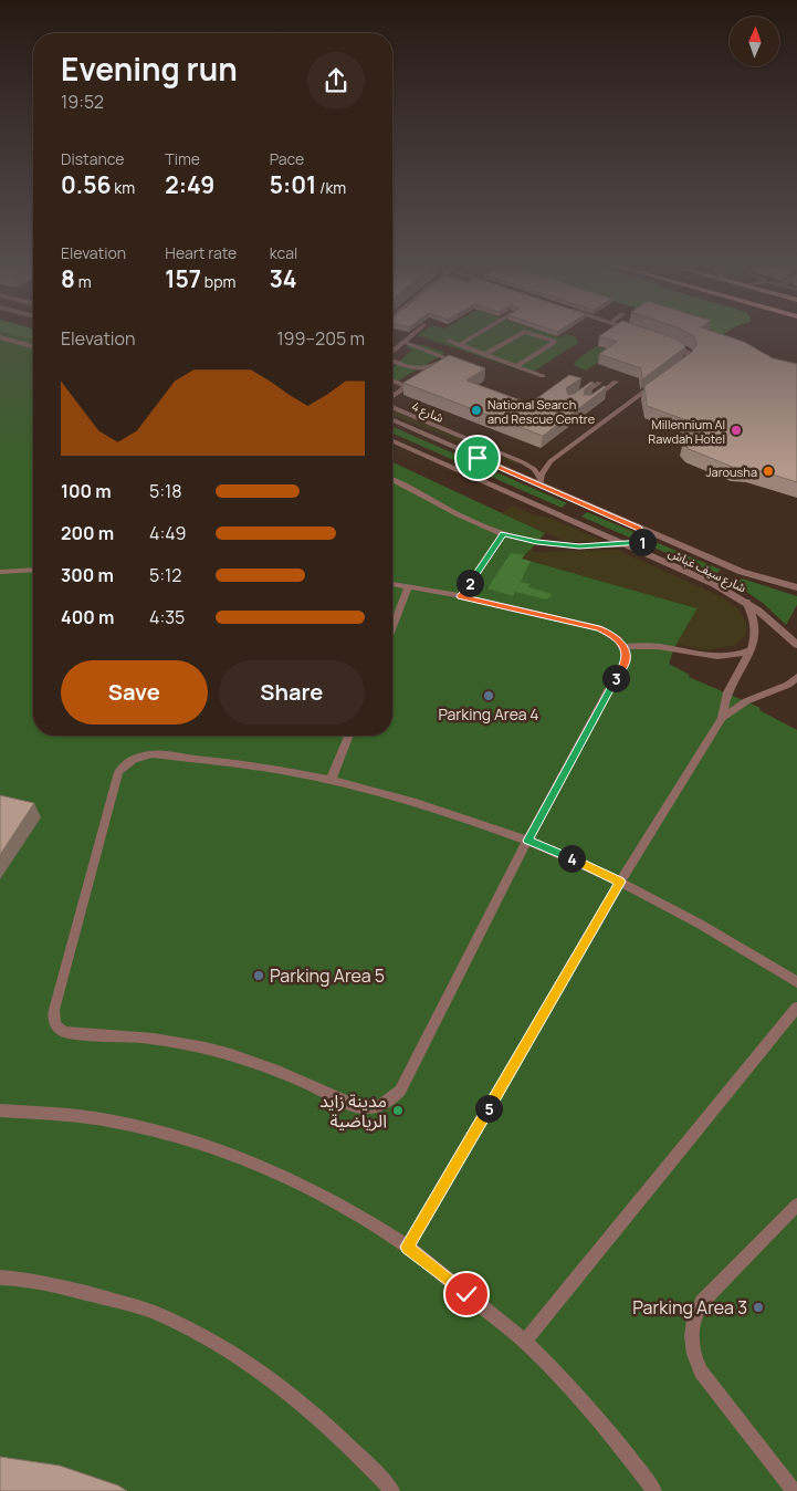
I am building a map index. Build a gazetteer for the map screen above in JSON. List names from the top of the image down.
{
  "streets": {
    "street": ["شارع سيف غباش"],
    "lane": ["شارع 4"]
  },
  "crossings": [
    ["شارع 4", "شارع سيف غباش"]
  ],
  "places": [
    "National Search and Rescue Centre",
    "Millennium Al Rawdah Hotel",
    "Jarousha",
    "Parking Area 4",
    "Parking Area 5",
    "مدينة زايد الرياضية",
    "Parking Area 3"
  ],
  "north": "top",
  "page": {
    "heading": ["Evening run", "19:52"],
    "stats": [
      ["Distance", "0.56 km"],
      ["Time", "2:49"],
      ["Pace", "5:01 /km"],
      ["Elevation", "8 m"],
      ["Heart rate", "157 bpm"],
      ["kcal", "34"]
    ],
    "chart": ["Elevation", "199–205 m"],
    "list": [
      {
        "name": "100 m",
        "note": "5:18"
      },
      {
        "name": "200 m",
        "note": "4:49"
      },
      {
        "name": "300 m",
        "note": "5:12"
      },
      {
        "name": "400 m",
        "note": "4:35"
      }
    ],
    "pins": [
      "1",
      "2",
      "3",
      "4",
      "5"
    ],
    "buttons": ["Save", "Share"]
  }
}
